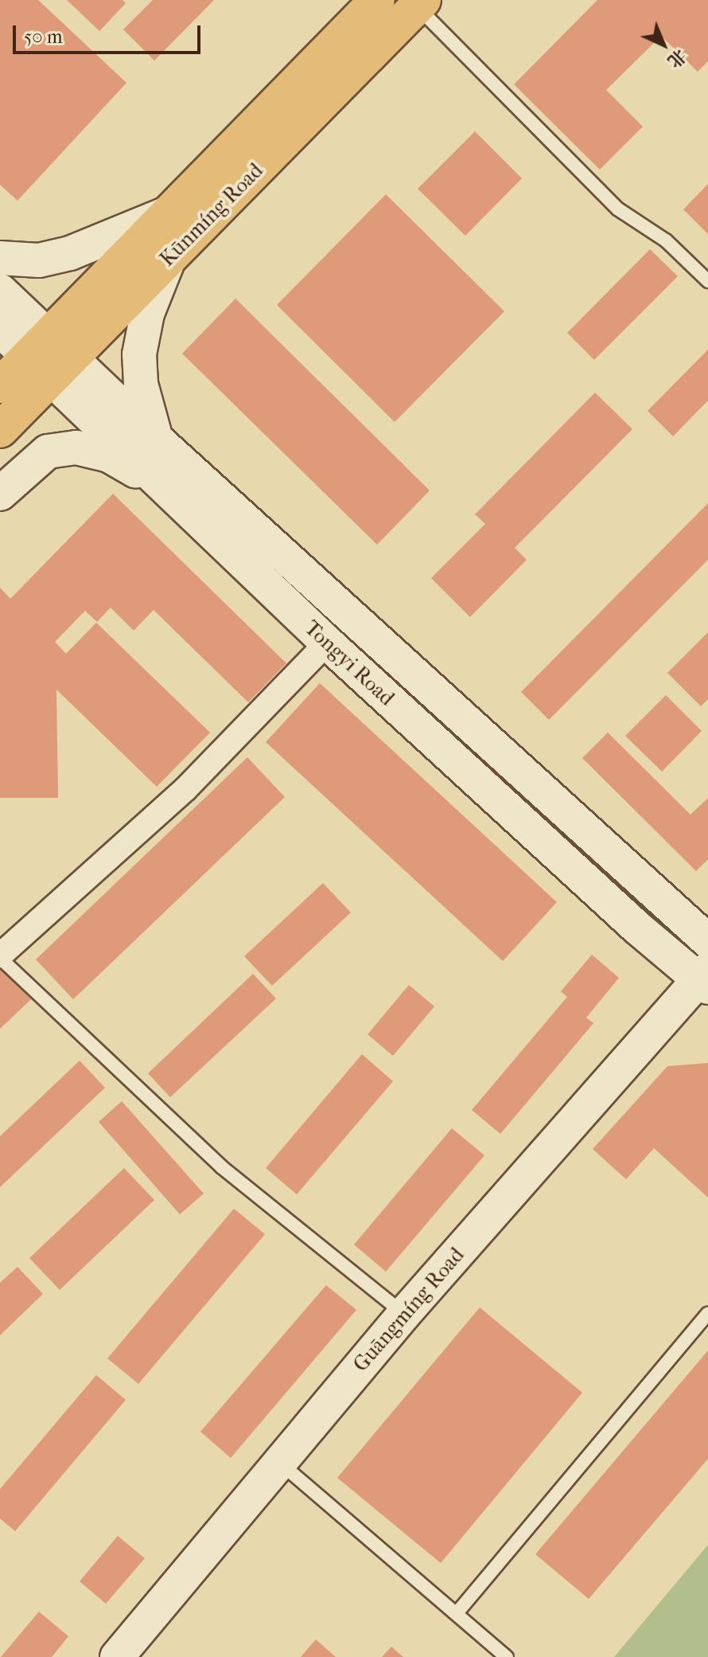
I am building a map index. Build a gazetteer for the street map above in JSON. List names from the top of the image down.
{
  "streets": {
    "main road": ["Kūnmíng Road", "Tongyi Road", "Guāngmíng Road"]
  },
  "crossings": [
    ["Kūnmíng Road", "Tongyi Road"],
    ["Tongyi Road", "Guāngmíng Road"]
  ],
  "scale_bar": "50 m",
  "north": "bottom right"
}
